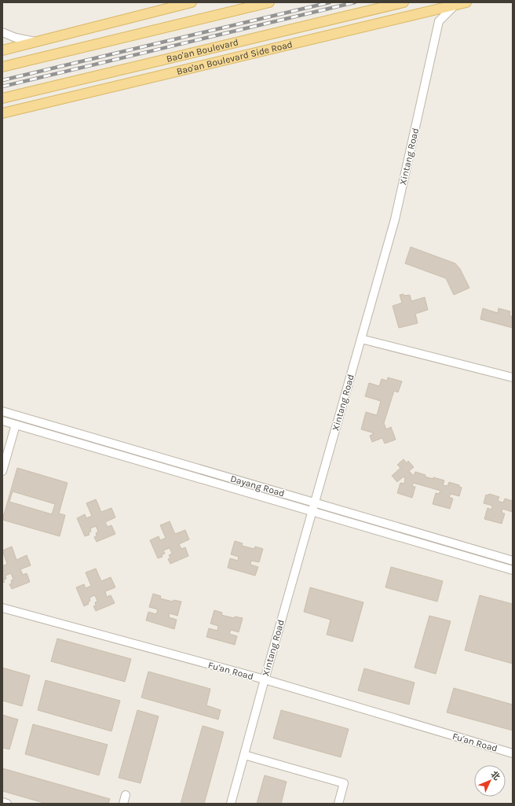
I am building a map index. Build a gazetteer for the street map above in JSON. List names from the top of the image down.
{
  "streets": {
    "main road": ["Bao'an Boulevard", "Bao'an Boulevard Side Road"],
    "street": ["Xintang Road", "Dayang Road", "Fu'an Road"]
  },
  "crossings": [
    ["Bao'an Boulevard Side Road", "Xintang Road"],
    ["Xintang Road", "Dayang Road"],
    ["Xintang Road", "Fu'an Road"]
  ],
  "north": "top right"
}
